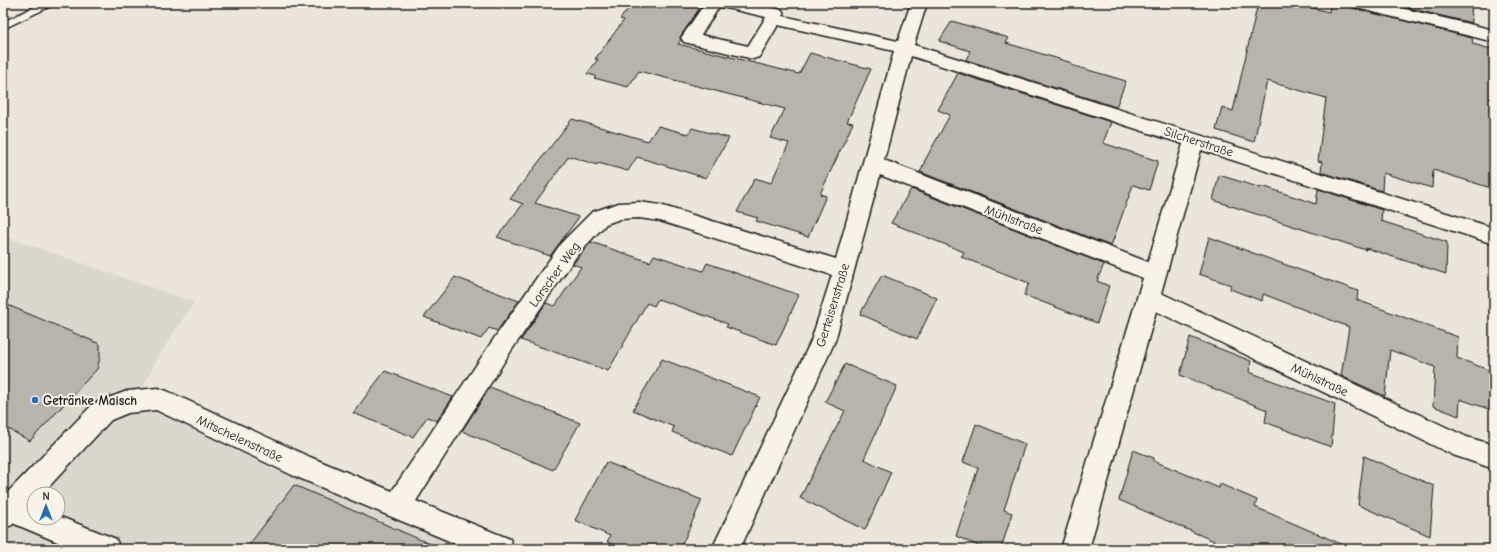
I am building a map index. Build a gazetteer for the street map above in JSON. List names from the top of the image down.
{
  "streets": {
    "street": [
      "Silcherstraße",
      "Mühlstraße",
      "Lorscher Weg",
      "Gerteisenstraße",
      "Mitschelenstraße"
    ]
  },
  "crossings": [
    ["Silcherstraße", "Gerteisenstraße"],
    ["Mühlstraße", "Gerteisenstraße"],
    ["Lorscher Weg", "Gerteisenstraße"],
    ["Lorscher Weg", "Mitschelenstraße"]
  ],
  "places": ["Getränke Maisch"],
  "north": "top"
}
